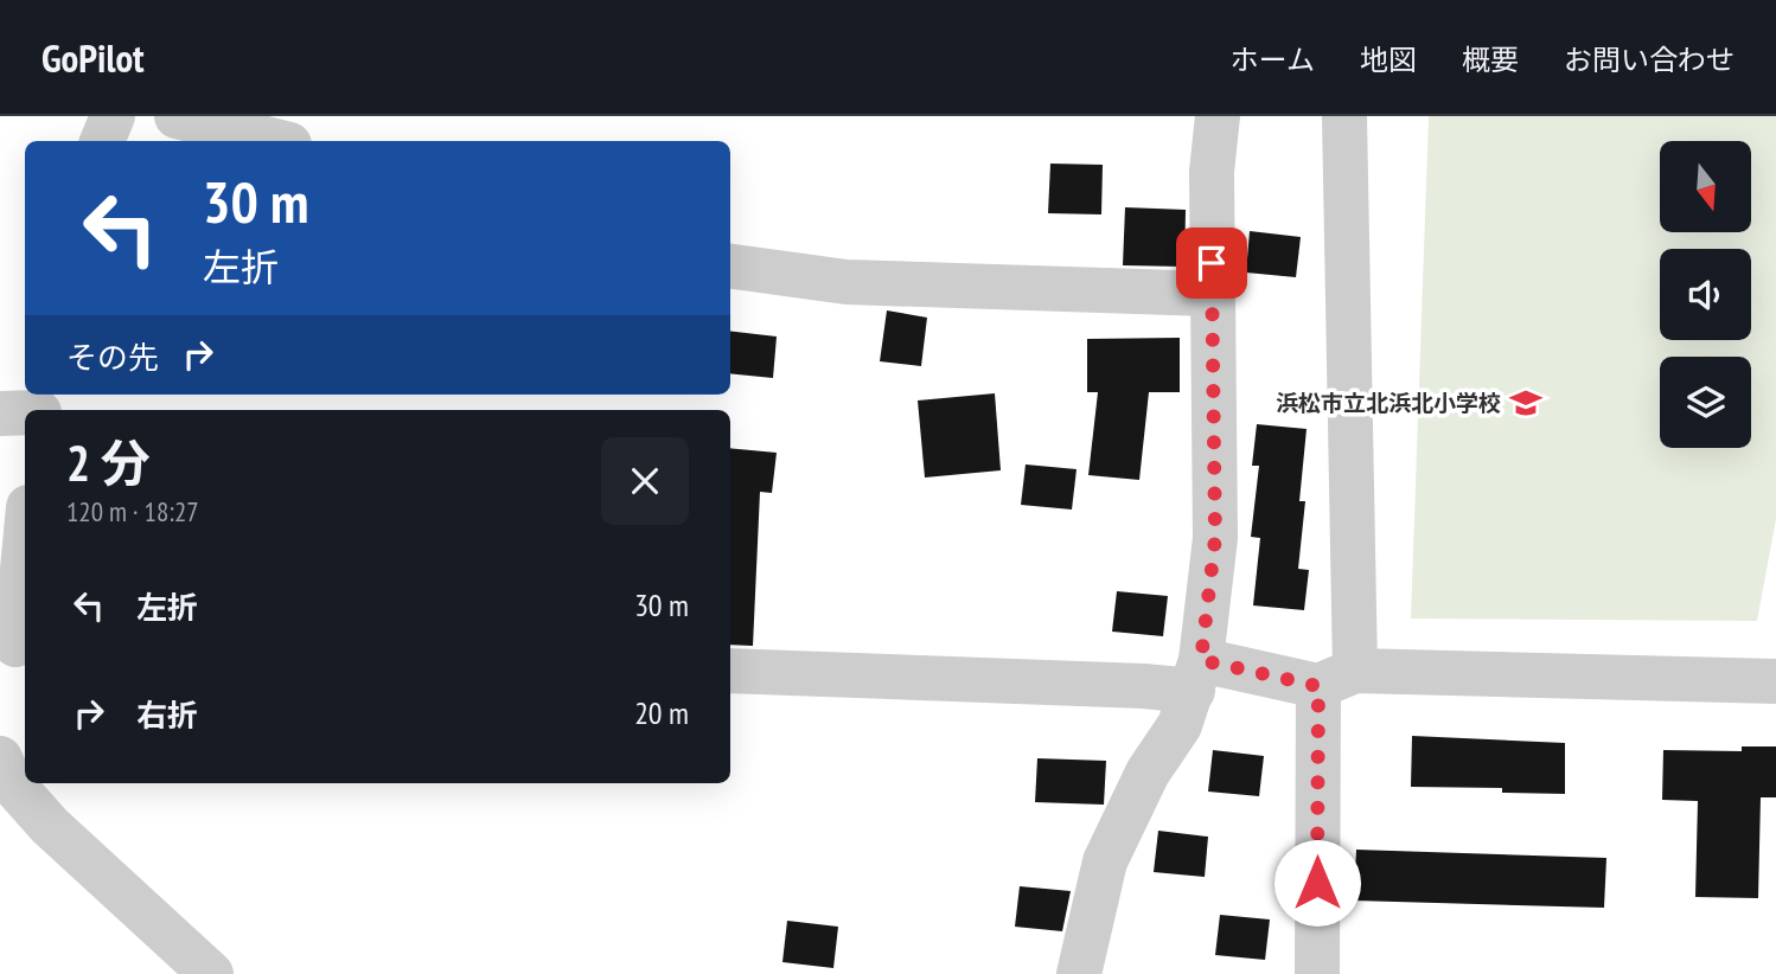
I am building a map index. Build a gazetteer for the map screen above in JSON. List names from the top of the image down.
{
  "places": {
    "school or university": ["浜松市立北浜北小学校"]
  },
  "north": "bottom",
  "page": {
    "header": "GoPilot",
    "nav": [
      "ホーム",
      "地図",
      "概要",
      "お問い合わせ"
    ],
    "turn": ["30 m", "左折"],
    "then": "その先",
    "heading": ["2 分", "120 m · 18:27"],
    "list": [
      {
        "name": "左折",
        "value": "30 m"
      },
      {
        "name": "右折",
        "value": "20 m"
      }
    ]
  }
}
